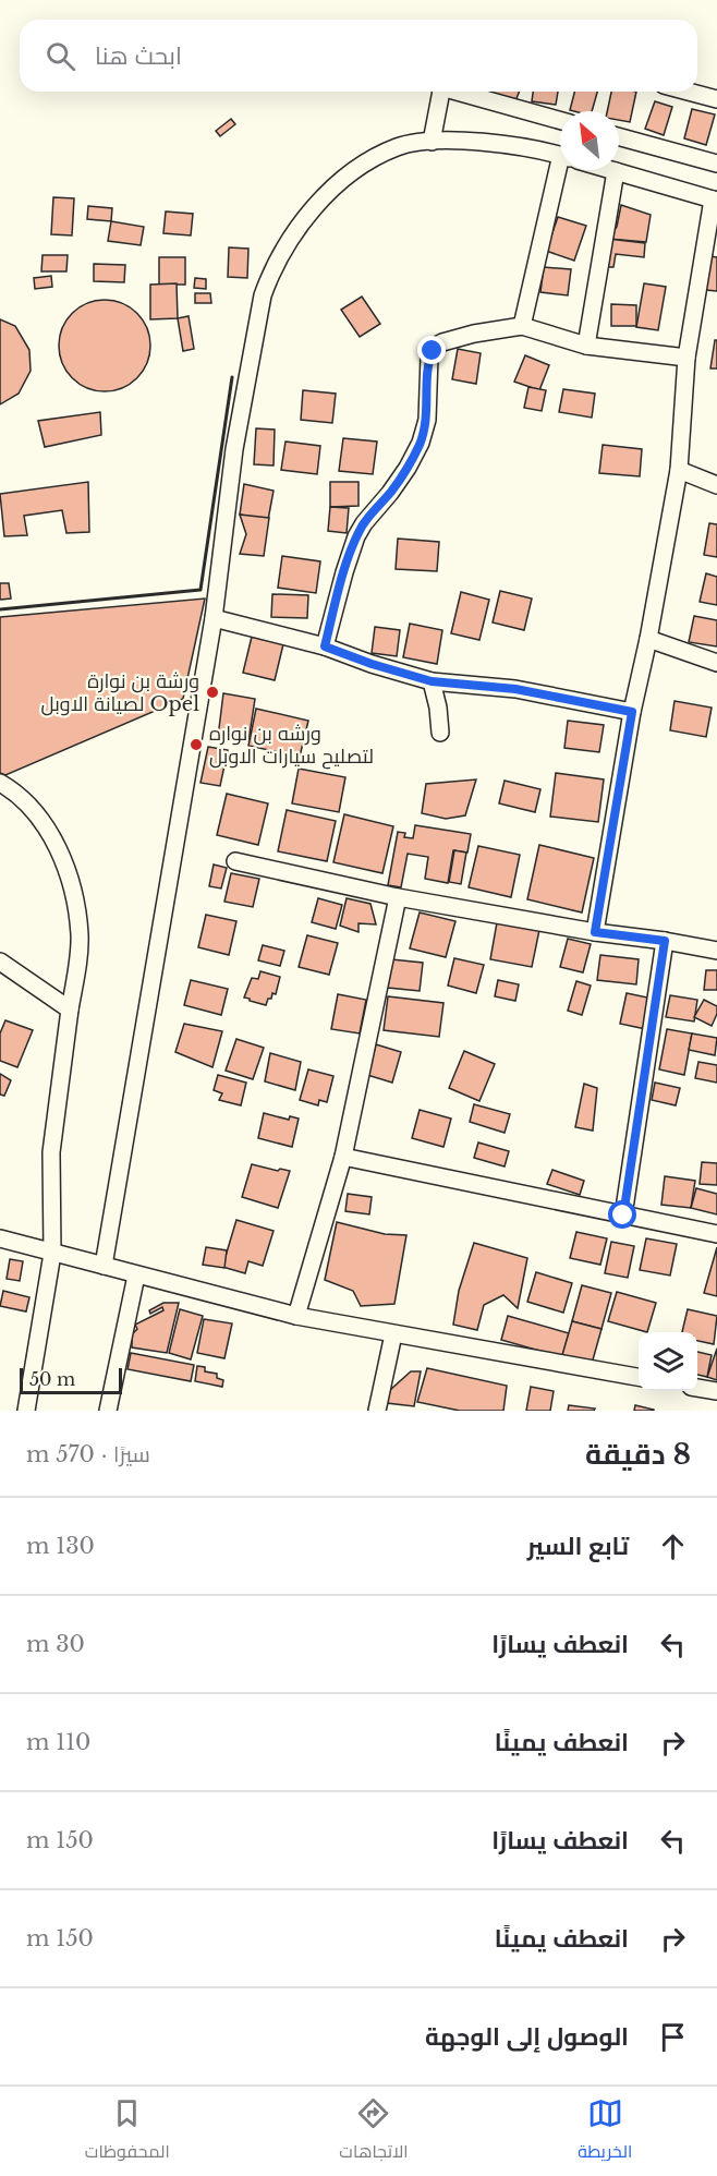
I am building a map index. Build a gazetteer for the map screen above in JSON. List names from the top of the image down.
{
  "places": ["ورشة بن نوارة لصيانة الاوبل Opel", "ورشه بن نواره لتصليح سيارات الاوبل"],
  "scale_bar": "50 m",
  "north": "top left",
  "page": {
    "search": "ابحث هنا",
    "scale": "50 m",
    "heading": ["8 دقيقة", "سيرًا · 570 m"],
    "list": [
      ["تابع السير", "130 m"],
      ["انعطف يسارًا", "30 m"],
      ["انعطف يمينًا", "110 m"],
      ["انعطف يسارًا", "150 m"],
      ["انعطف يمينًا", "150 m"],
      "الوصول إلى الوجهة"
    ],
    "nav": ["الخريطة", "الاتجاهات", "المحفوظات"]
  }
}
